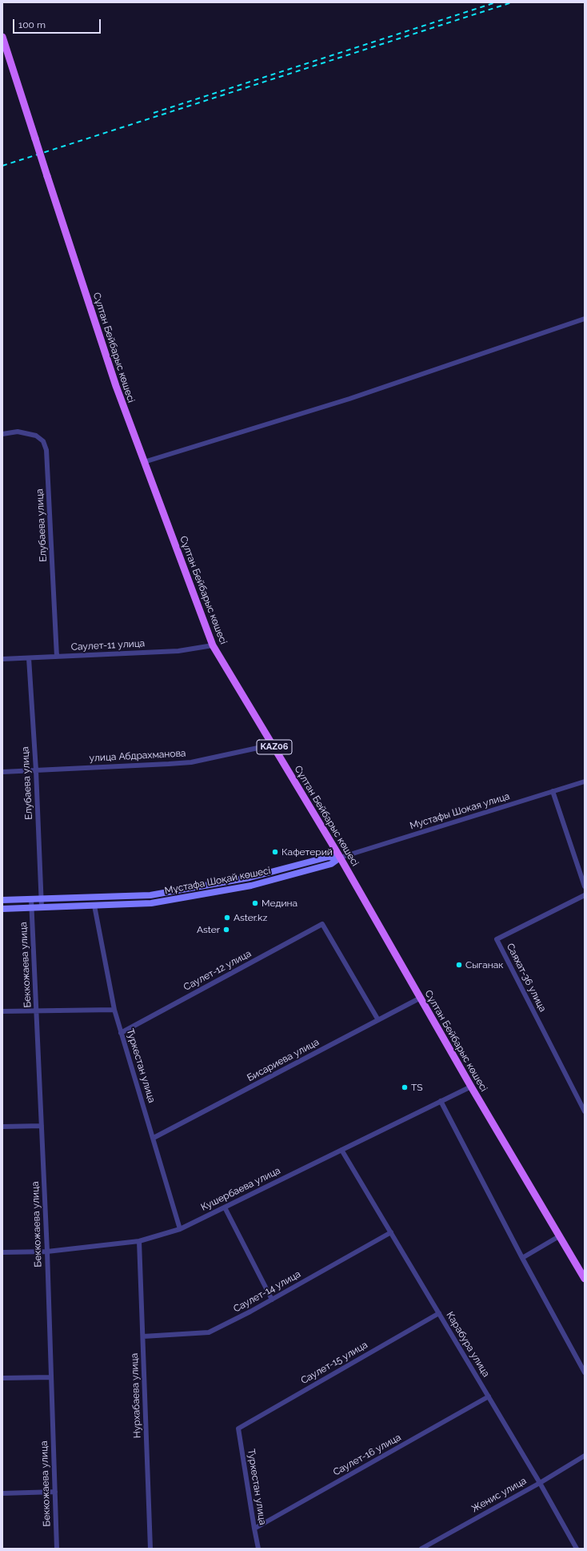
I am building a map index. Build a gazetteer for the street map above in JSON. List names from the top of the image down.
{
  "streets": {
    "main road": ["Сұлтан Бейбарыс көшесі", "KAZ06"],
    "street": [
      "Елубаева улица",
      "Саулет-11 улица",
      "улица Абдрахманова",
      "Мустафы Шокая улица",
      "Мұстафа Шоқай көшесі",
      "Беккожаева улица",
      "Саулет-12 улица",
      "Саяхат-36 улица",
      "Бисариева улица",
      "Туркестан улица",
      "Кушербаева улица",
      "Саулет-14 улица",
      "Карабура улица",
      "Саулет-15 улица",
      "Нурхабаева улица",
      "Саулет-16 улица",
      "Женис улица"
    ]
  },
  "crossings": [
    ["Сұлтан Бейбарыс көшесі", "Саулет-11 улица"],
    ["Сұлтан Бейбарыс көшесі", "улица Абдрахманова"],
    ["Сұлтан Бейбарыс көшесі", "Мустафы Шокая улица"],
    ["Сұлтан Бейбарыс көшесі", "Мұстафа Шоқай көшесі"],
    ["Сұлтан Бейбарыс көшесі", "Бисариева улица"],
    ["Сұлтан Бейбарыс көшесі", "Кушербаева улица"],
    ["Елубаева улица", "Саулет-11 улица"],
    ["Елубаева улица", "улица Абдрахманова"],
    ["Елубаева улица", "Мұстафа Шоқай көшесі"],
    ["Мустафы Шокая улица", "Мұстафа Шоқай көшесі"],
    ["Мұстафа Шоқай көшесі", "Беккожаева улица"],
    ["Мұстафа Шоқай көшесі", "Туркестан улица"],
    ["Беккожаева улица", "Кушербаева улица"],
    ["Саулет-12 улица", "Бисариева улица"],
    ["Саулет-12 улица", "Туркестан улица"],
    ["Бисариева улица", "Туркестан улица"],
    ["Туркестан улица", "Кушербаева улица"],
    ["Туркестан улица", "Саулет-15 улица"],
    ["Туркестан улица", "Саулет-16 улица"],
    ["Кушербаева улица", "Карабура улица"],
    ["Кушербаева улица", "Нурхабаева улица"],
    ["Саулет-14 улица", "Карабура улица"],
    ["Саулет-14 улица", "Нурхабаева улица"],
    ["Карабура улица", "Саулет-15 улица"],
    ["Карабура улица", "Саулет-16 улица"],
    ["Карабура улица", "Женис улица"]
  ],
  "places": [
    "Кафетерий",
    "Медина",
    "Aster.kz",
    "Aster",
    "Сыганак",
    "TS"
  ],
  "scale_bar": "100 m"
}
